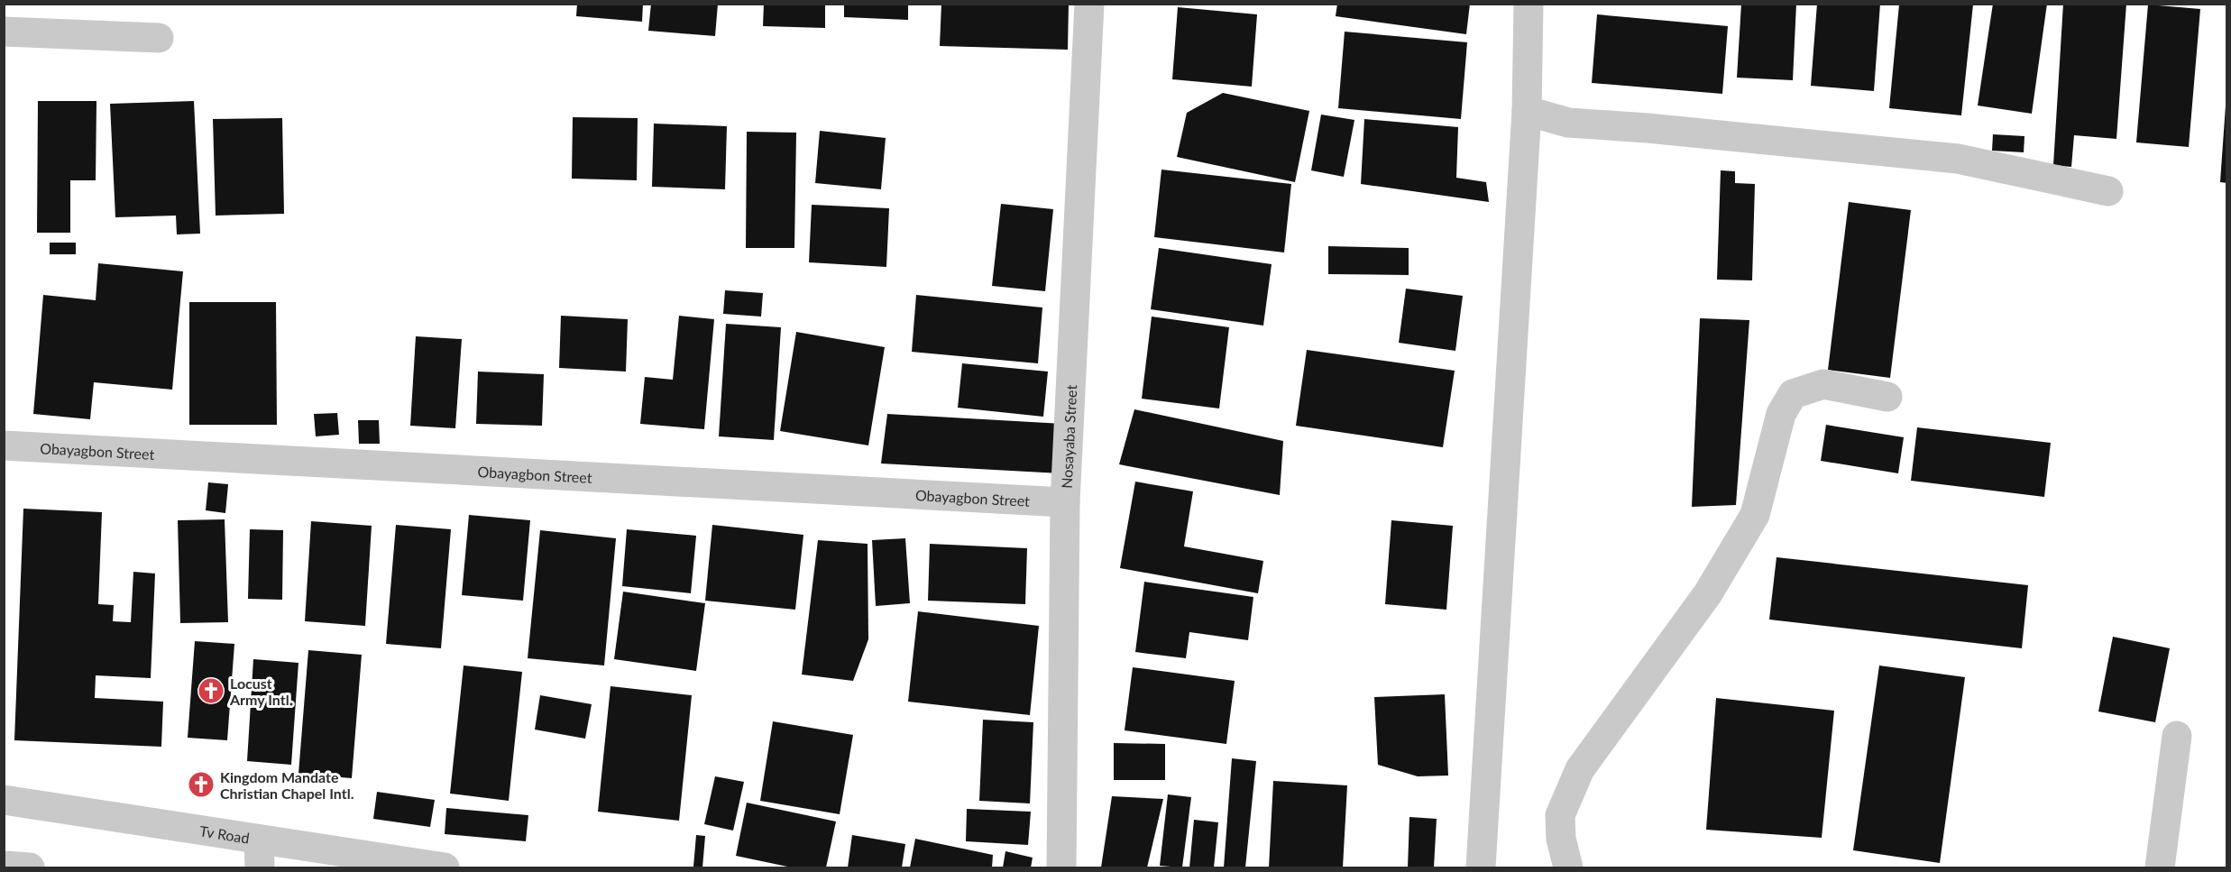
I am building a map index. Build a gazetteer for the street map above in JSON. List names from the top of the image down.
{
  "streets": {
    "street": ["Nosayaba Street", "Obayagbon Street", "Tv Road"]
  },
  "crossings": [
    ["Nosayaba Street", "Obayagbon Street"]
  ],
  "places": {
    "church": ["Locust Army Intl.", "Kingdom Mandate Christian Chapel Intl."]
  }
}
